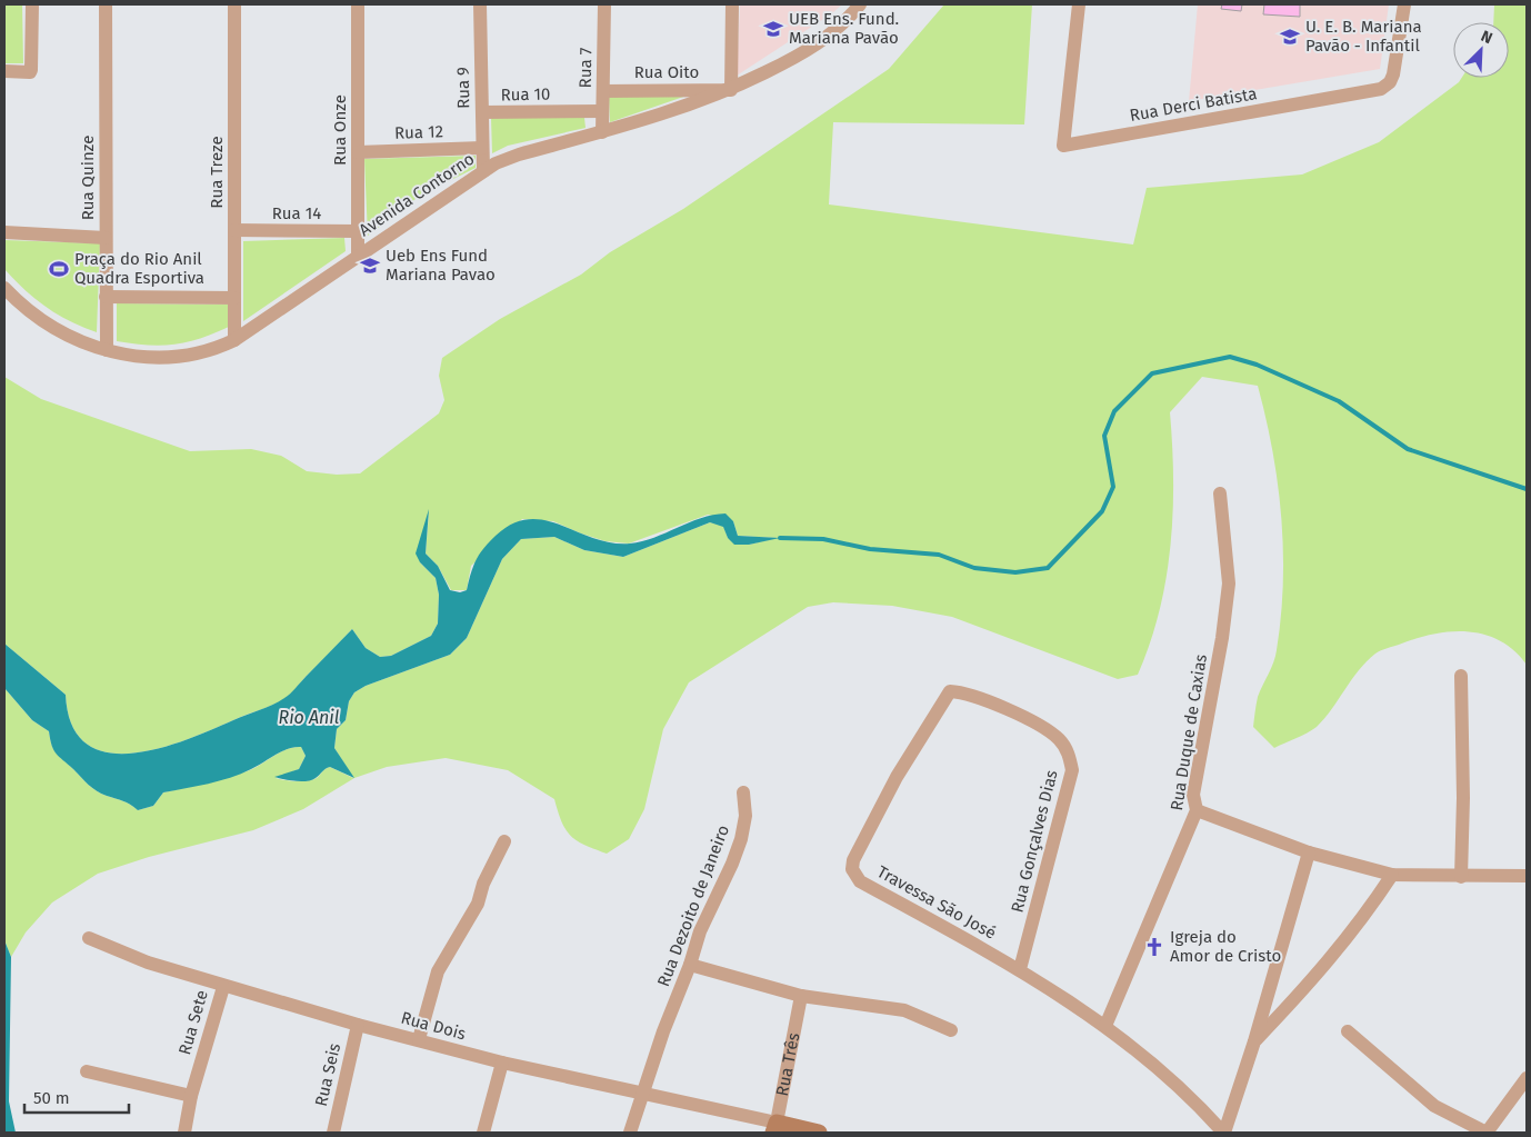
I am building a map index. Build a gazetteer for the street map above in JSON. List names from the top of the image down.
{
  "streets": {
    "street": [
      "Rua 7",
      "Rua Oito",
      "Rua 9",
      "Rua 10",
      "Rua Derci Batista",
      "Rua Onze",
      "Rua 12",
      "Rua Treze",
      "Rua Quinze",
      "Avenida Contorno",
      "Rua 14",
      "Rua Duque de Caxias",
      "Rua Gonçalves Dias",
      "Travessa São José",
      "Rua Dezoito de Janeiro",
      "Rua Sete",
      "Rua Dois",
      "Rua Três",
      "Rua Seis"
    ]
  },
  "crossings": [
    ["Rua 7", "Rua Oito"],
    ["Rua 7", "Rua 10"],
    ["Rua 7", "Avenida Contorno"],
    ["Rua Oito", "Avenida Contorno"],
    ["Rua 9", "Rua 10"],
    ["Rua 9", "Rua 12"],
    ["Rua 9", "Avenida Contorno"],
    ["Rua Onze", "Rua 12"],
    ["Rua Onze", "Avenida Contorno"],
    ["Rua Onze", "Rua 14"],
    ["Rua Treze", "Avenida Contorno"],
    ["Rua Treze", "Rua 14"],
    ["Rua Quinze", "Avenida Contorno"],
    ["Rua Duque de Caxias", "Travessa São José"],
    ["Rua Gonçalves Dias", "Travessa São José"],
    ["Rua Dezoito de Janeiro", "Rua Dois"],
    ["Rua Sete", "Rua Dois"],
    ["Rua Dois", "Rua Três"],
    ["Rua Dois", "Rua Seis"]
  ],
  "water": ["Rio Anil"],
  "places": {
    "school or university": ["UEB Ens. Fund. Mariana Pavão", "U. E. B. Mariana Pavão - Infantil", "Ueb Ens Fund Mariana Pavao"],
    "sports": ["Praça do Rio Anil Quadra Esportiva"],
    "church": ["Igreja do Amor de Cristo"]
  },
  "scale_bar": "50 m",
  "north": "top right"
}
